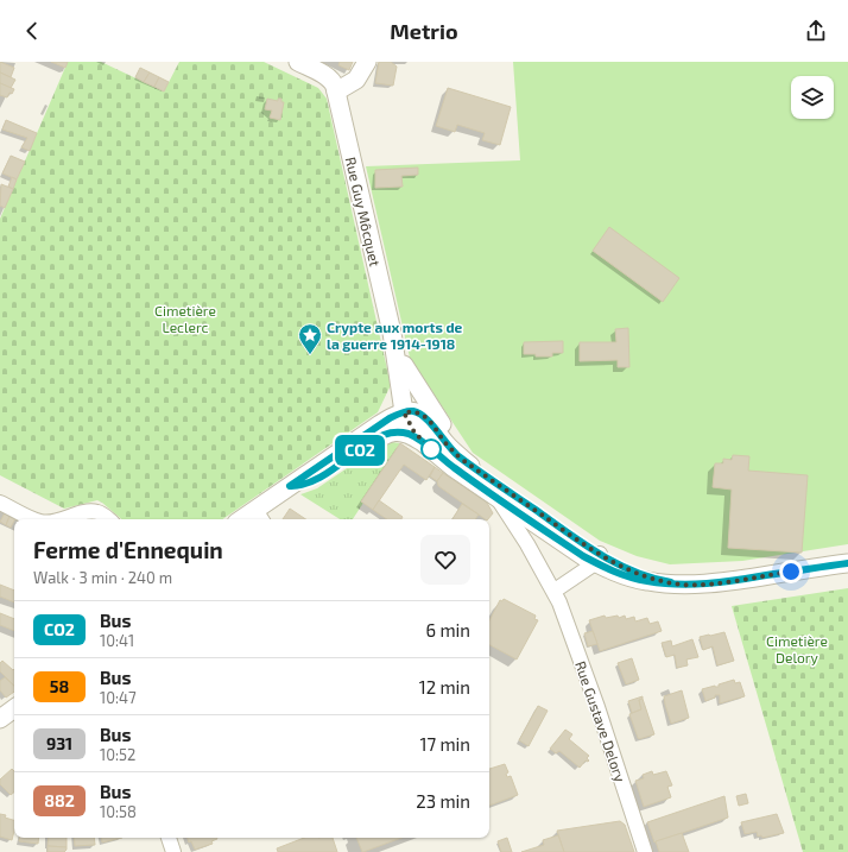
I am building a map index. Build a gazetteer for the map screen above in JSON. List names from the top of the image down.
{
  "streets": {
    "street": ["Rue Guy Môcquet", "Rue Gustave Delory"]
  },
  "parks": ["Cimetière Leclerc", "Cimetière Delory"],
  "places": {
    "place": ["Crypte aux morts de la guerre 1914-1918"]
  },
  "lines": ["bus line CO2"],
  "page": {
    "header": "Metrio",
    "on_map": "CO2",
    "heading": ["Ferme d'Ennequin", "Walk · 3 min · 240 m"],
    "list": [
      {
        "mark": "CO2",
        "name": "Bus",
        "note": "10:41",
        "value": "6 min"
      },
      {
        "mark": "58",
        "name": "Bus",
        "note": "10:47",
        "value": "12 min"
      },
      {
        "mark": "931",
        "name": "Bus",
        "note": "10:52",
        "value": "17 min"
      },
      {
        "mark": "882",
        "name": "Bus",
        "note": "10:58",
        "value": "23 min"
      }
    ]
  }
}
